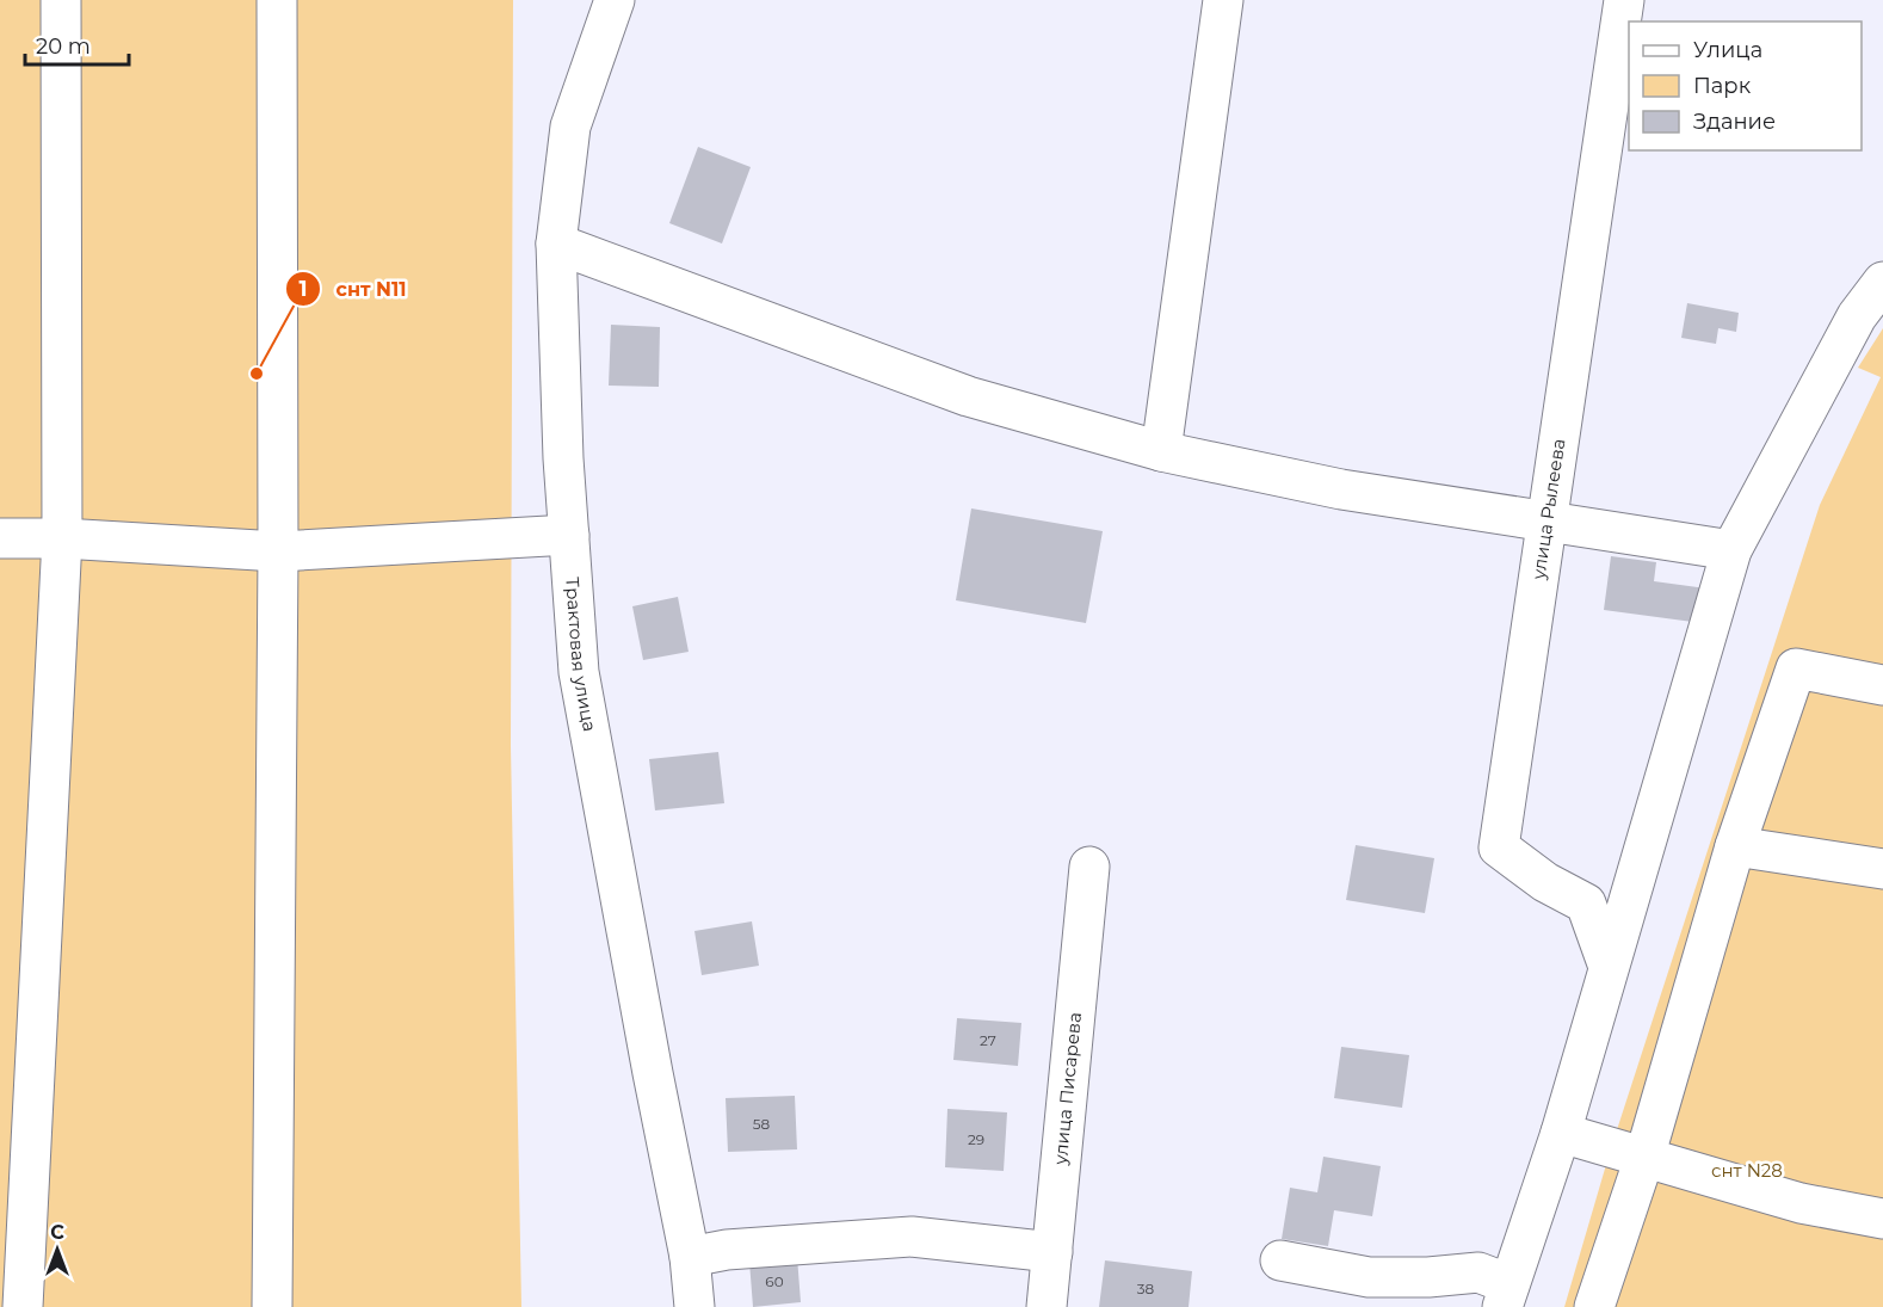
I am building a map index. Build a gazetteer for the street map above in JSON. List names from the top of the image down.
{
  "streets": {
    "street": ["улица Рылеева", "Трактовая улица", "улица Писарева"]
  },
  "parks": ["снт N28"],
  "places": ["снт N11"],
  "house_numbers": [
    "27",
    "58",
    "29",
    "60",
    "38"
  ],
  "legend": ["Улица", "Парк", "Здание"],
  "scale_bar": "20 m",
  "north": "top"
}
